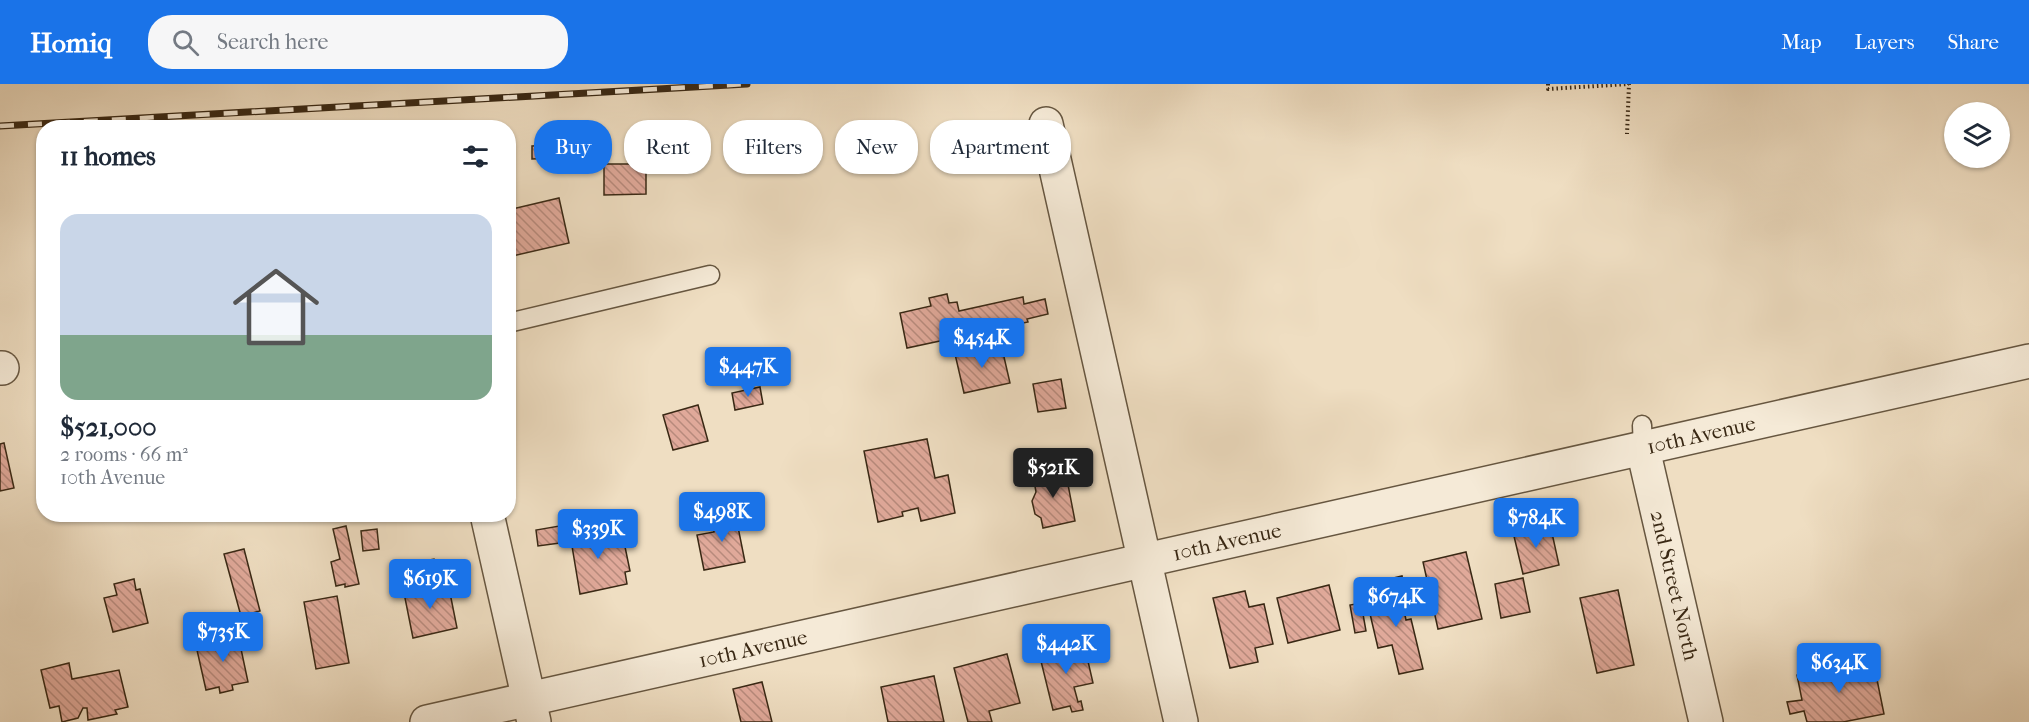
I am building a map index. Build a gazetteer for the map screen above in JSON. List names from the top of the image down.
{
  "streets": {
    "street": ["10th Avenue", "2nd Street North"]
  },
  "crossings": [
    ["10th Avenue", "2nd Street North"]
  ],
  "page": {
    "header": "Homiq",
    "search": "Search here",
    "nav": ["Map", "Layers", "Share"],
    "chip": [
      "Buy",
      "Rent",
      "Filters",
      "New",
      "Apartment"
    ],
    "heading": "11 homes",
    "list": [
      {
        "name": "$521,000",
        "note": "2 rooms · 66 m² · 10th Avenue"
      }
    ],
    "price": [
      "$454K",
      "$447K",
      "$521K",
      "$498K",
      "$784K",
      "$339K",
      "$619K",
      "$674K",
      "$735K",
      "$442K",
      "$634K"
    ]
  }
}
